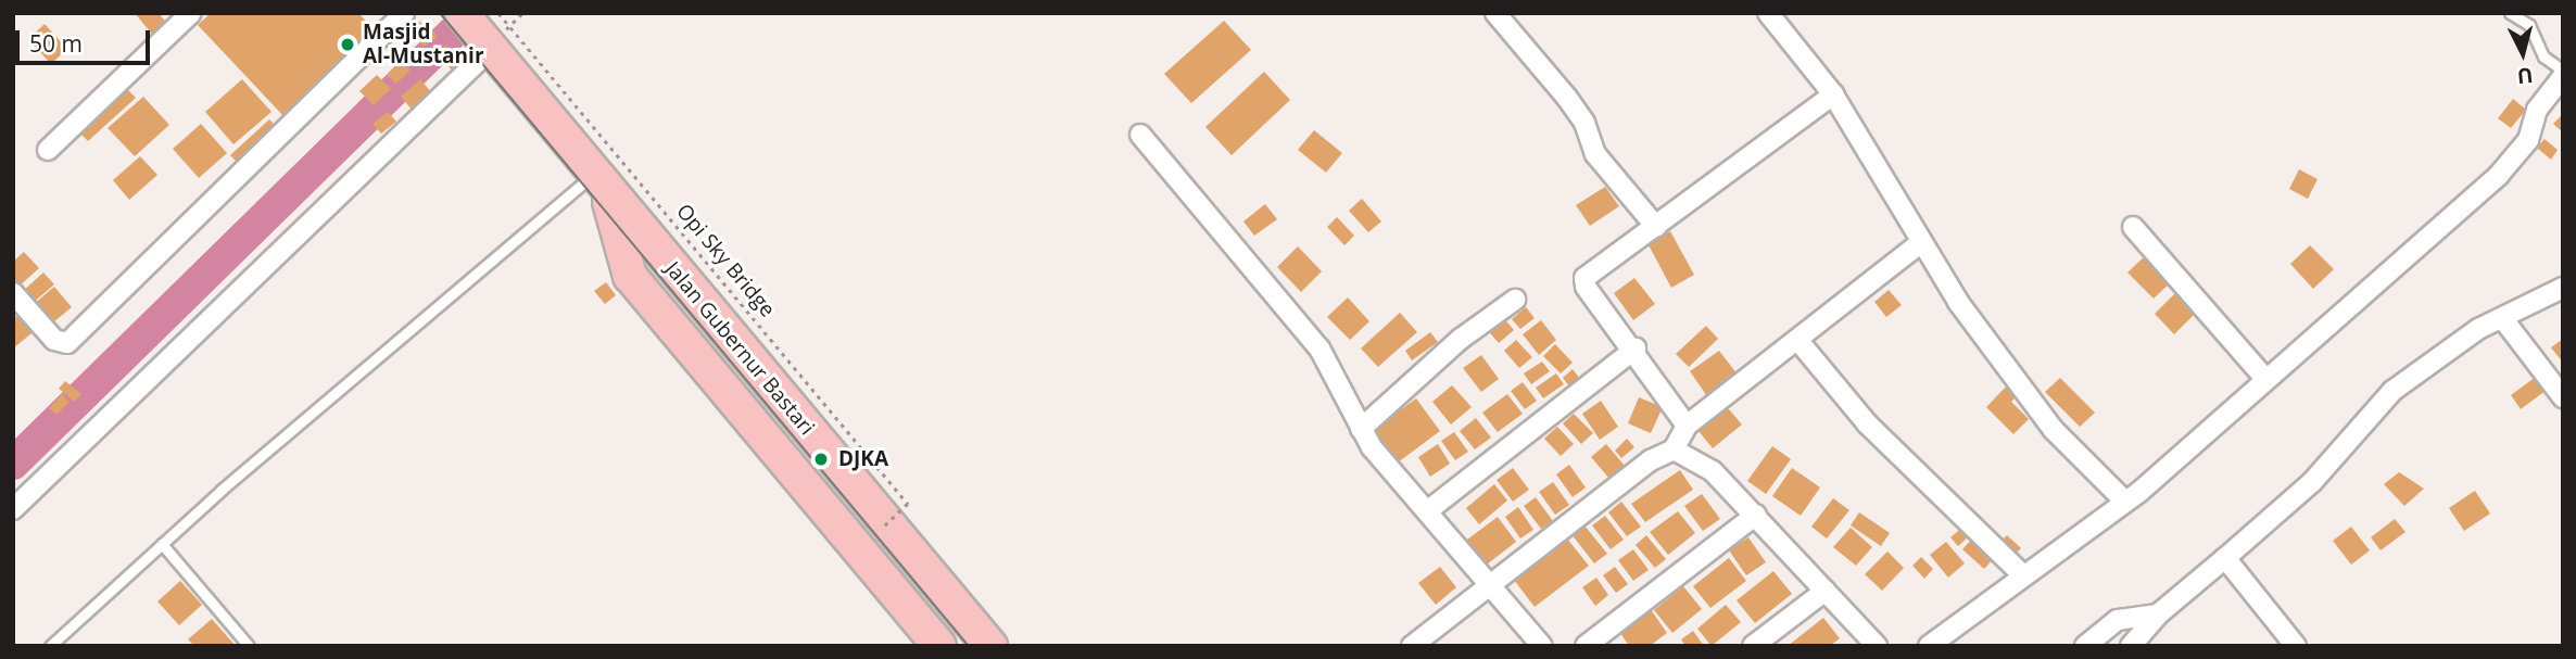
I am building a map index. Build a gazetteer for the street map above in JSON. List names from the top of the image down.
{
  "streets": {
    "highway": ["Jalan Gubernur Bastari"],
    "path": ["Opi Sky Bridge"]
  },
  "places": ["Masjid Al-Mustanir", "DJKA"],
  "scale_bar": "50 m",
  "north": "bottom"
}
